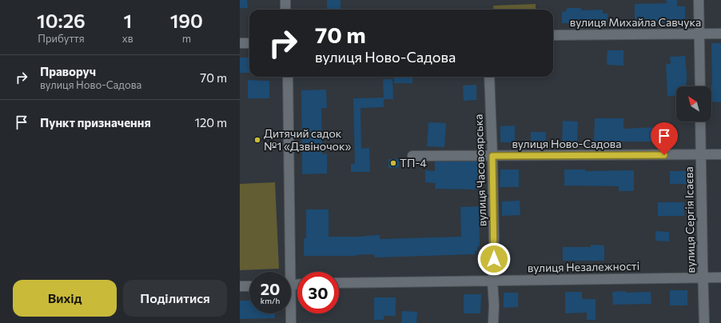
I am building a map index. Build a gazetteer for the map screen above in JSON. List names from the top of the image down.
{
  "streets": {
    "street": [
      "вулиця Михайла Савчука",
      "вулиця Ново-Садова",
      "вулиця Часовоярська",
      "вулиця Сергія Ісаєва",
      "вулиця Незалежності"
    ]
  },
  "crossings": [
    ["вулиця Ново-Садова", "вулиця Часовоярська"],
    ["вулиця Ново-Садова", "вулиця Сергія Ісаєва"],
    ["вулиця Часовоярська", "вулиця Незалежності"],
    ["вулиця Сергія Ісаєва", "вулиця Незалежності"]
  ],
  "places": ["Дитячий садок №1 «Дзвіночок»", "ТП-4"],
  "north": "top left",
  "page": {
    "eta": [
      "10:26",
      "Прибуття",
      "1",
      "хв",
      "190",
      "m"
    ],
    "turn": ["70 m", "вулиця Ново-Садова"],
    "list": [
      {
        "name": "Праворуч",
        "note": "вулиця Ново-Садова",
        "value": "70 m"
      },
      {
        "name": "Пункт призначення",
        "value": "120 m"
      }
    ],
    "speed": "20 km/h",
    "limit": "30",
    "buttons": ["Вихід", "Поділитися"]
  }
}
